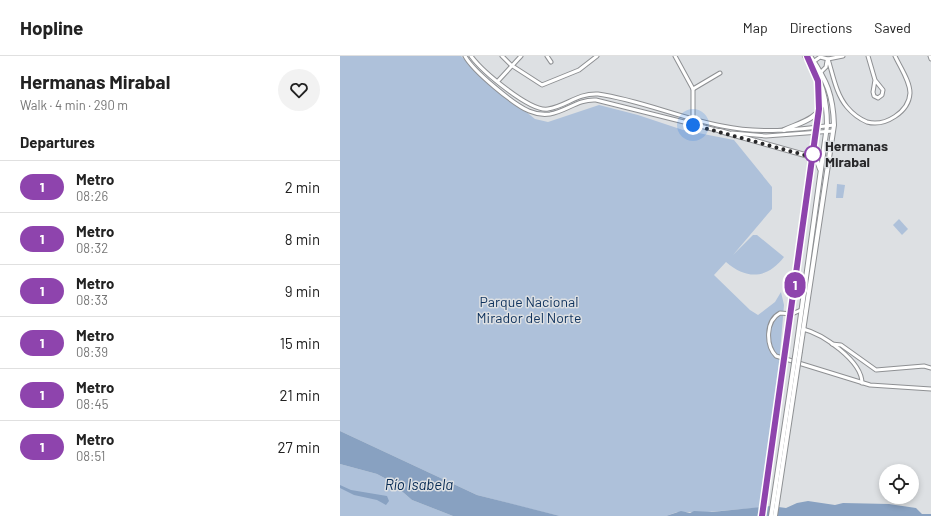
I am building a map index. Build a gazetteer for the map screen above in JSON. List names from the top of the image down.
{
  "water": ["Río Isabela"],
  "parks": ["Parque Nacional Mirador del Norte"],
  "places": ["Hermanas Mirabal"],
  "lines": ["metro line 1"],
  "page": {
    "header": "Hopline",
    "nav": ["Map", "Directions", "Saved"],
    "heading": [
      ["Hermanas Mirabal", "Walk · 4 min · 290 m"],
      "Departures"
    ],
    "on_map": "1",
    "list": [
      {
        "mark": "1",
        "name": "Metro",
        "note": "08:26",
        "value": "2 min"
      },
      {
        "mark": "1",
        "name": "Metro",
        "note": "08:32",
        "value": "8 min"
      },
      {
        "mark": "1",
        "name": "Metro",
        "note": "08:33",
        "value": "9 min"
      },
      {
        "mark": "1",
        "name": "Metro",
        "note": "08:39",
        "value": "15 min"
      },
      {
        "mark": "1",
        "name": "Metro",
        "note": "08:45",
        "value": "21 min"
      },
      {
        "mark": "1",
        "name": "Metro",
        "note": "08:51",
        "value": "27 min"
      }
    ]
  }
}
